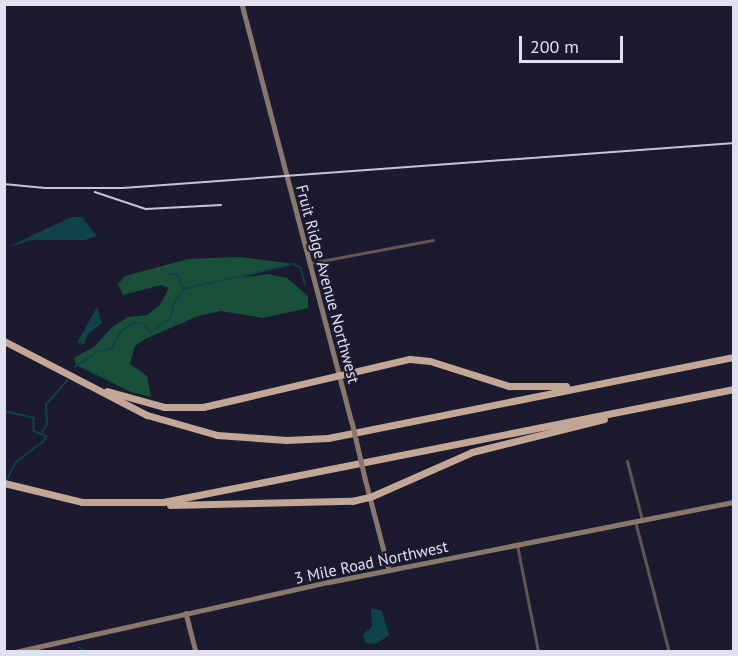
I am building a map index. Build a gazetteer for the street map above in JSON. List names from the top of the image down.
{
  "streets": {
    "main road": ["Fruit Ridge Avenue Northwest", "3 Mile Road Northwest"]
  },
  "crossings": [
    ["Fruit Ridge Avenue Northwest", "3 Mile Road Northwest"]
  ],
  "scale_bar": "200 m"
}
